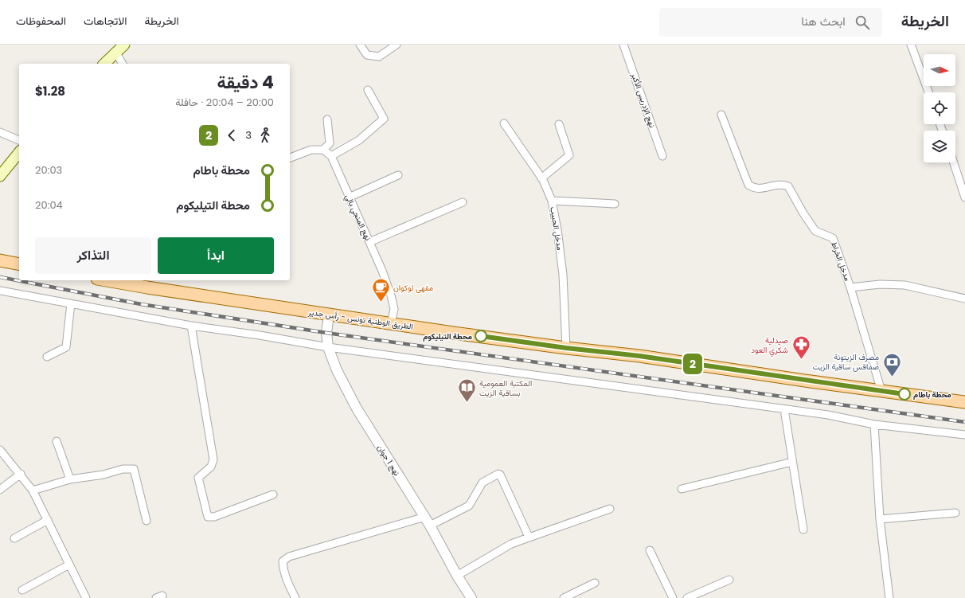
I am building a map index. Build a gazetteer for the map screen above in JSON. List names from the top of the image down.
{
  "streets": {
    "main road": ["الطريق الوطنية تونس - رأس جدير"],
    "street": [
      "نهج الإدريس الأكبر",
      "نهج المنجي بالي",
      "مدخل الحبيب",
      "مدخل الخراط",
      "نهج 1 جوان"
    ]
  },
  "crossings": [
    ["نهج المنجي بالي", "الطريق الوطنية تونس - رأس جدير"],
    ["مدخل الحبيب", "الطريق الوطنية تونس - رأس جدير"],
    ["مدخل الخراط", "الطريق الوطنية تونس - رأس جدير"],
    ["الطريق الوطنية تونس - رأس جدير", "نهج 1 جوان"]
  ],
  "places": {
    "cafe": ["مقهى لوكوان"],
    "other": ["محطة التيليكوم", "محطة باطام"],
    "pharmacy": ["صيدلية شكري العود"],
    "bank": ["مصرف الزيتونة صفاقس ساقية الزيت"],
    "library": ["المكتبة العمومية بساقية الزيت"]
  },
  "lines": ["bus line 2"],
  "north": "right",
  "page": {
    "header": "الخريطة",
    "search": "ابحث هنا",
    "nav": ["الخريطة", "الاتجاهات", "المحفوظات"],
    "on_map": "2",
    "heading": ["4 دقيقة", "20:00 – 20:04 · حافلة", "$1.28"],
    "legs": ["3", "2"],
    "list": [
      {
        "name": "محطة باطام",
        "value": "20:03"
      },
      {
        "name": "محطة التيليكوم",
        "value": "20:04"
      }
    ],
    "buttons": ["ابدأ", "التذاكر"]
  }
}
